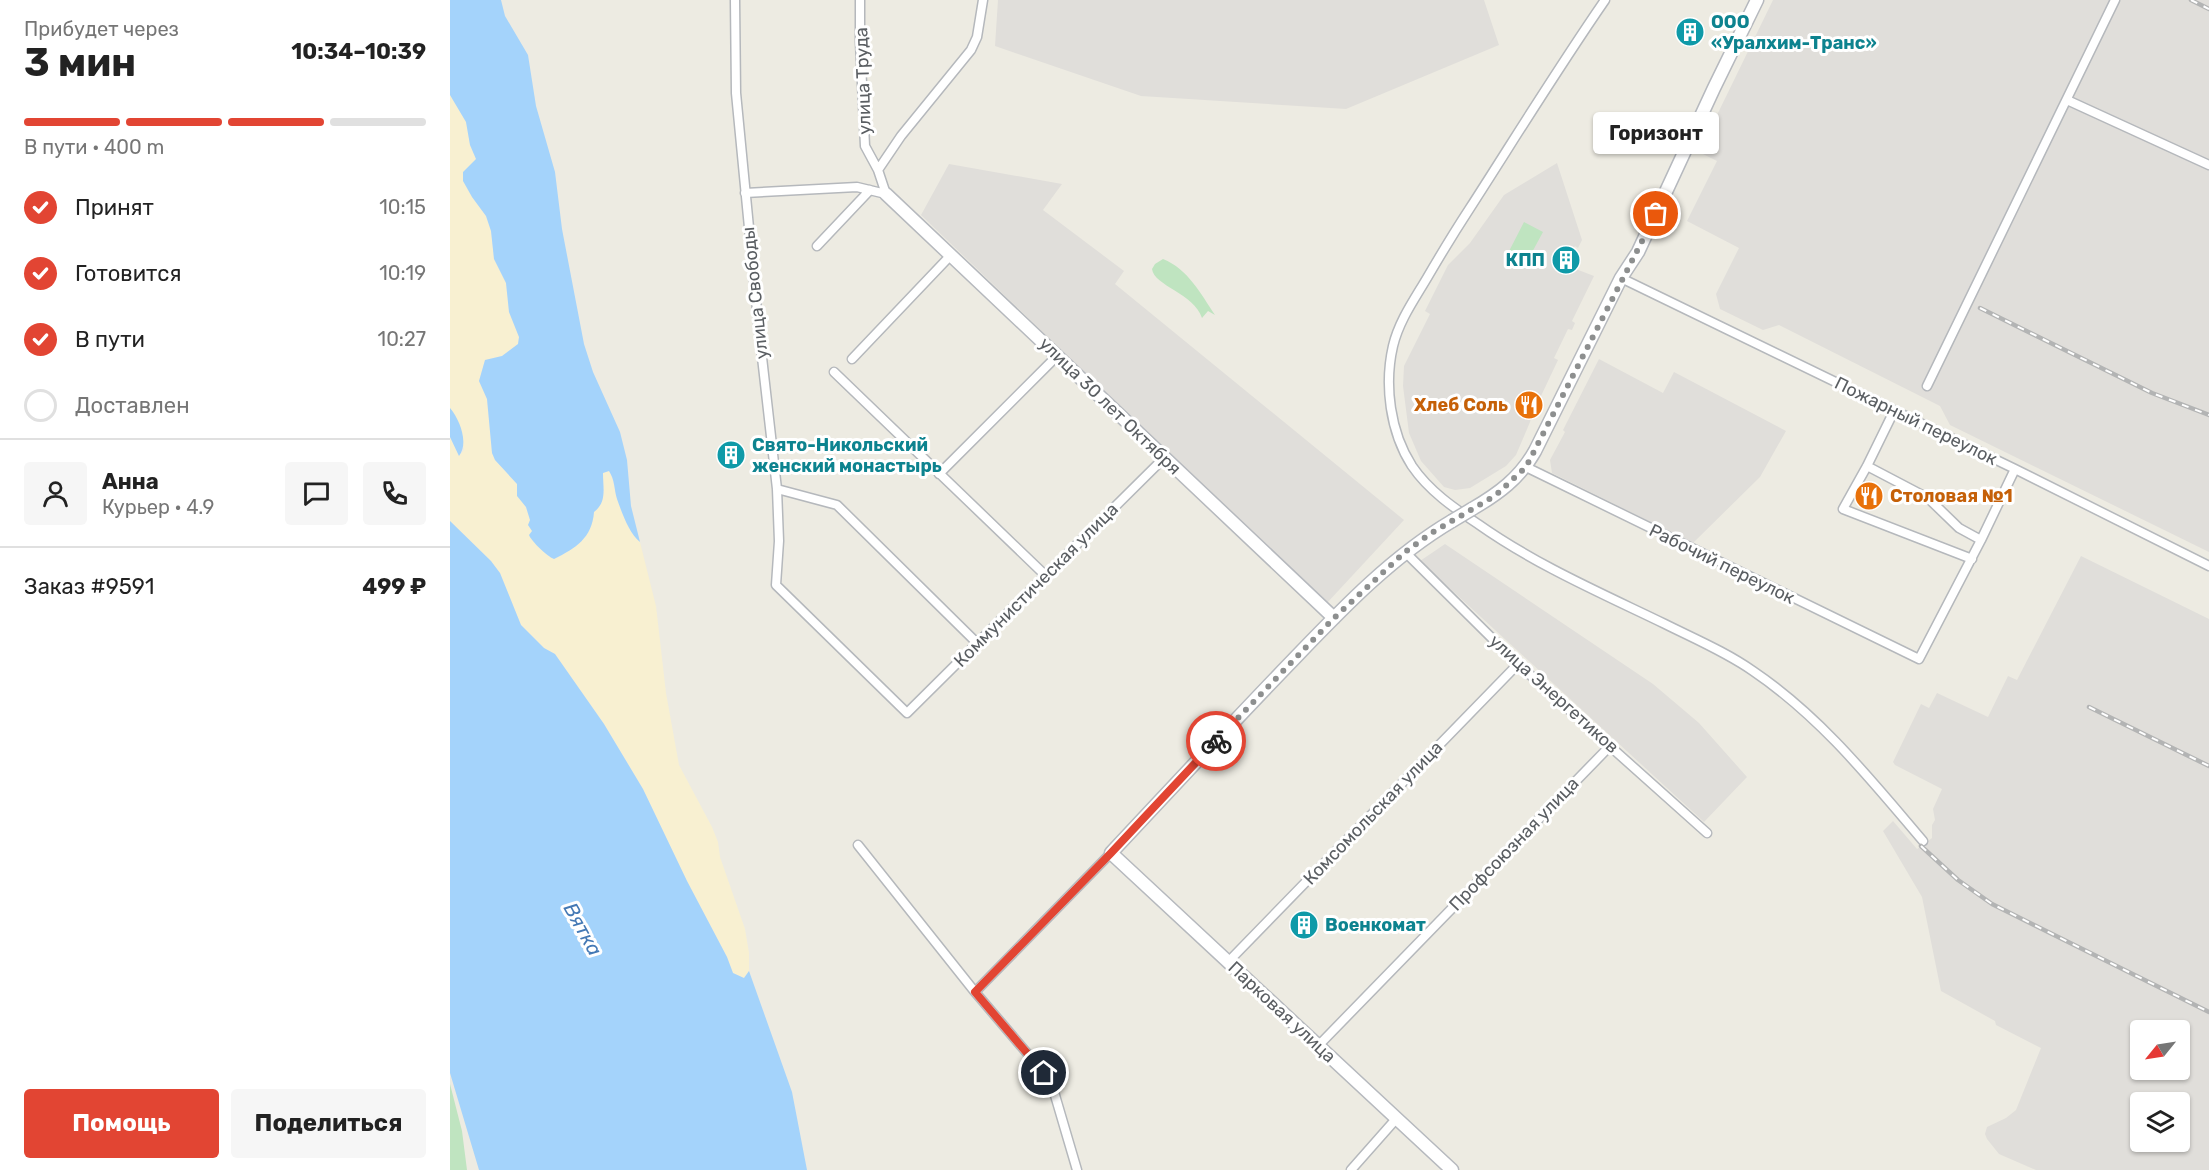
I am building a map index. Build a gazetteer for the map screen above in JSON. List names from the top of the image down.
{
  "streets": {
    "street": [
      "улица Труда",
      "улица Свободы",
      "улица 30 лет Октября",
      "Пожарный переулок",
      "Рабочий переулок",
      "Коммунистическая улица",
      "улица Энергетиков",
      "Комсомольская улица",
      "Профсоюзная улица",
      "Парковая улица"
    ]
  },
  "crossings": [
    ["улица Труда", "улица 30 лет Октября"],
    ["улица Свободы", "Коммунистическая улица"],
    ["улица 30 лет Октября", "Коммунистическая улица"],
    ["улица Энергетиков", "Комсомольская улица"],
    ["улица Энергетиков", "Профсоюзная улица"],
    ["Комсомольская улица", "Парковая улица"],
    ["Профсоюзная улица", "Парковая улица"]
  ],
  "water": ["Вятка"],
  "places": {
    "building": [
      "ООО «Уралхим-Транс»",
      "КПП",
      "Свято-Никольский женский монастырь",
      "Военкомат"
    ],
    "other": ["Горизонт"],
    "restaurant": ["Хлеб Соль", "Столовая №1"]
  },
  "north": "bottom left",
  "page": {
    "heading": ["3 мин", "Прибудет через", "10:34–10:39"],
    "panel": [
      "Анна",
      "Курьер · 4.9",
      "Заказ #9591",
      "499 ₽"
    ],
    "bar": "В пути · 400 m",
    "bubble": "Горизонт",
    "list": [
      ["Принят", "10:15"],
      ["Готовится", "10:19"],
      ["В пути", "10:27"],
      "Доставлен"
    ],
    "buttons": ["Помощь", "Поделиться"]
  }
}
